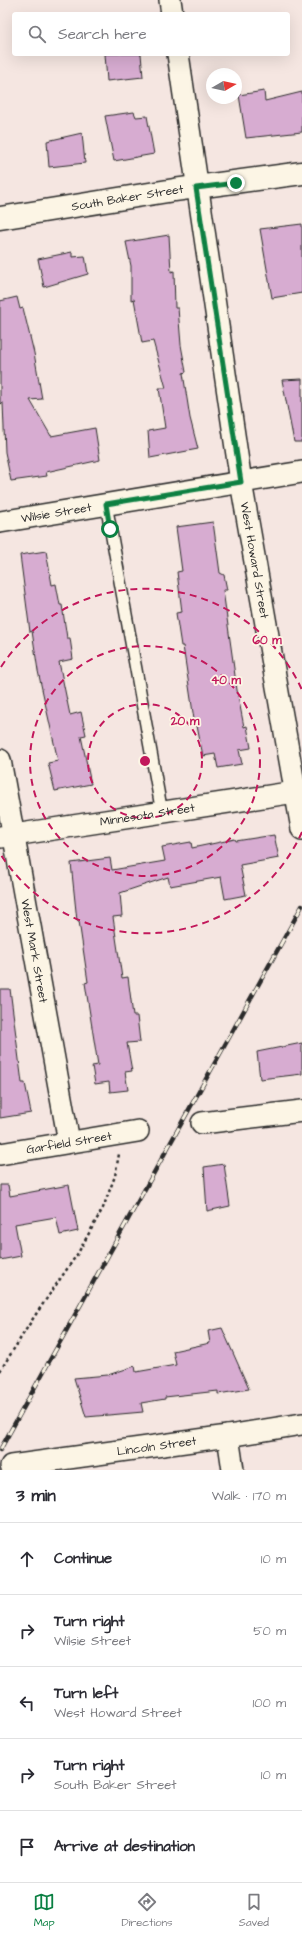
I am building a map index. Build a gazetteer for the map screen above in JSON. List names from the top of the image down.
{
  "streets": {
    "street": [
      "South Baker Street",
      "Wilsie Street",
      "West Howard Street",
      "Minnesota Street",
      "West Mark Street",
      "Garfield Street",
      "Lincoln Street"
    ]
  },
  "crossings": [
    ["South Baker Street", "West Howard Street"],
    ["Wilsie Street", "West Howard Street"],
    ["West Howard Street", "Minnesota Street"],
    ["Minnesota Street", "West Mark Street"],
    ["West Mark Street", "Garfield Street"]
  ],
  "north": "right",
  "page": {
    "search": "Search here",
    "heading": ["3 min", "Walk · 170 m"],
    "list": [
      ["Continue", "10 m"],
      ["Turn right", "Wilsie Street", "50 m"],
      ["Turn left", "West Howard Street", "100 m"],
      ["Turn right", "South Baker Street", "10 m"],
      "Arrive at destination"
    ],
    "nav": ["Map", "Directions", "Saved"]
  },
  "rings": ["60 m", "40 m", "20 m"]
}
